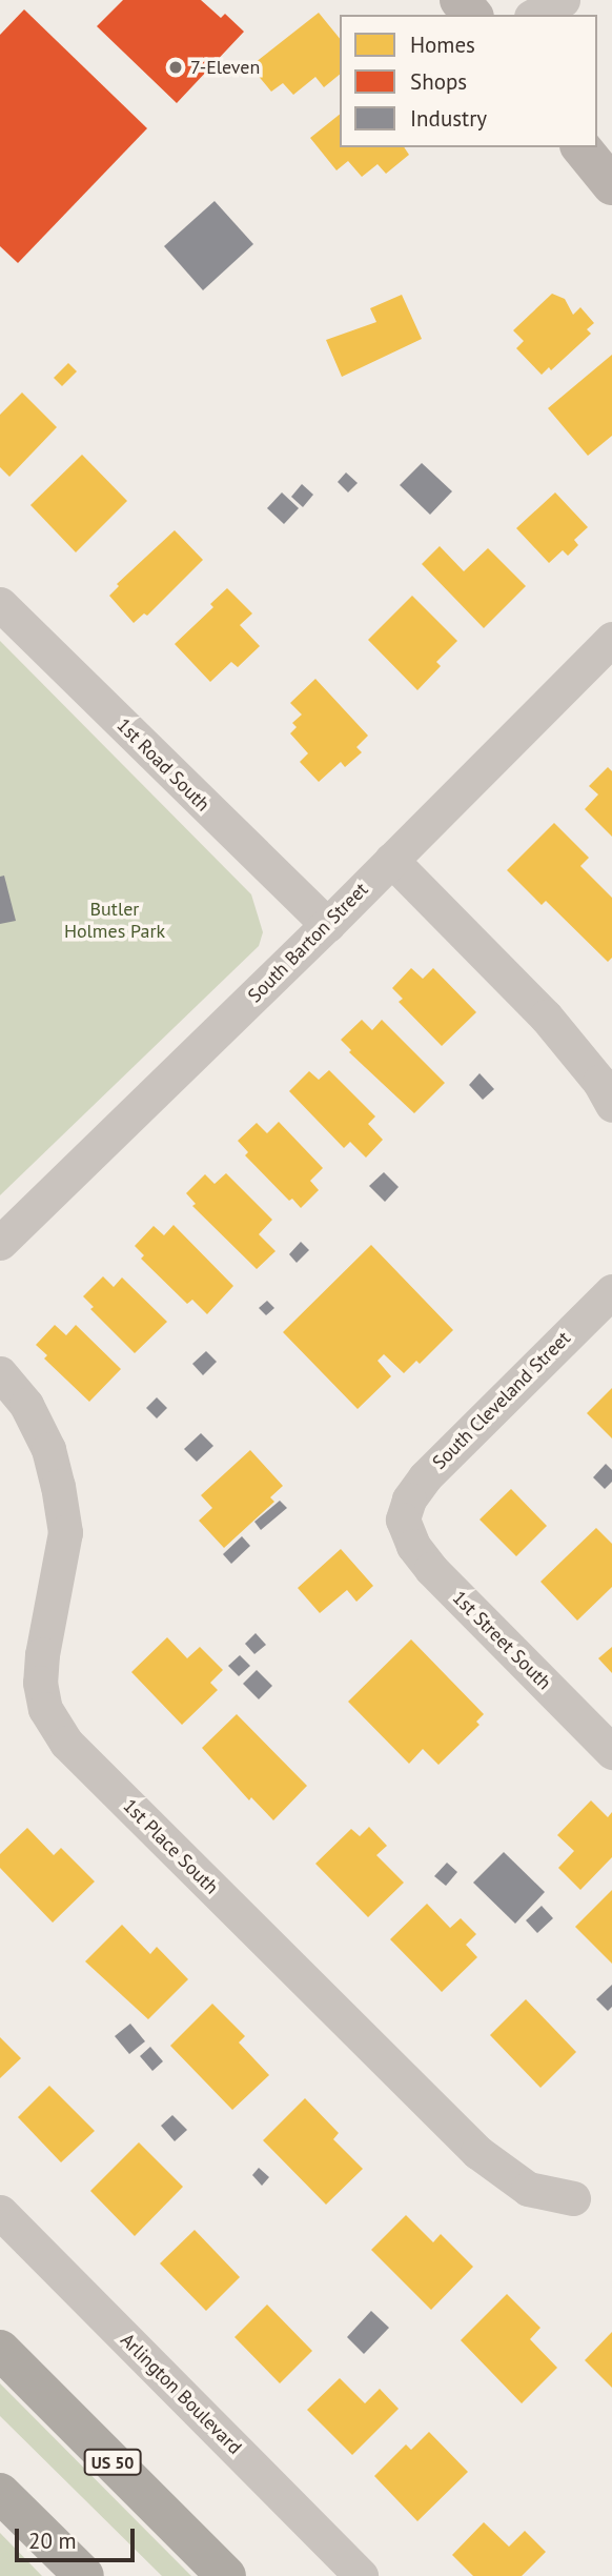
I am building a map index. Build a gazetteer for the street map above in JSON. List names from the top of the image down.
{
  "streets": {
    "highway": ["US 50"],
    "street": [
      "1st Road South",
      "South Barton Street",
      "South Cleveland Street",
      "1st Street South",
      "1st Place South",
      "Arlington Boulevard"
    ]
  },
  "crossings": [
    ["1st Road South", "South Barton Street"],
    ["South Cleveland Street", "1st Street South"]
  ],
  "parks": ["Butler Holmes Park"],
  "places": ["7-Eleven"],
  "legend": ["Homes", "Shops", "Industry"],
  "scale_bar": "20 m"
}
